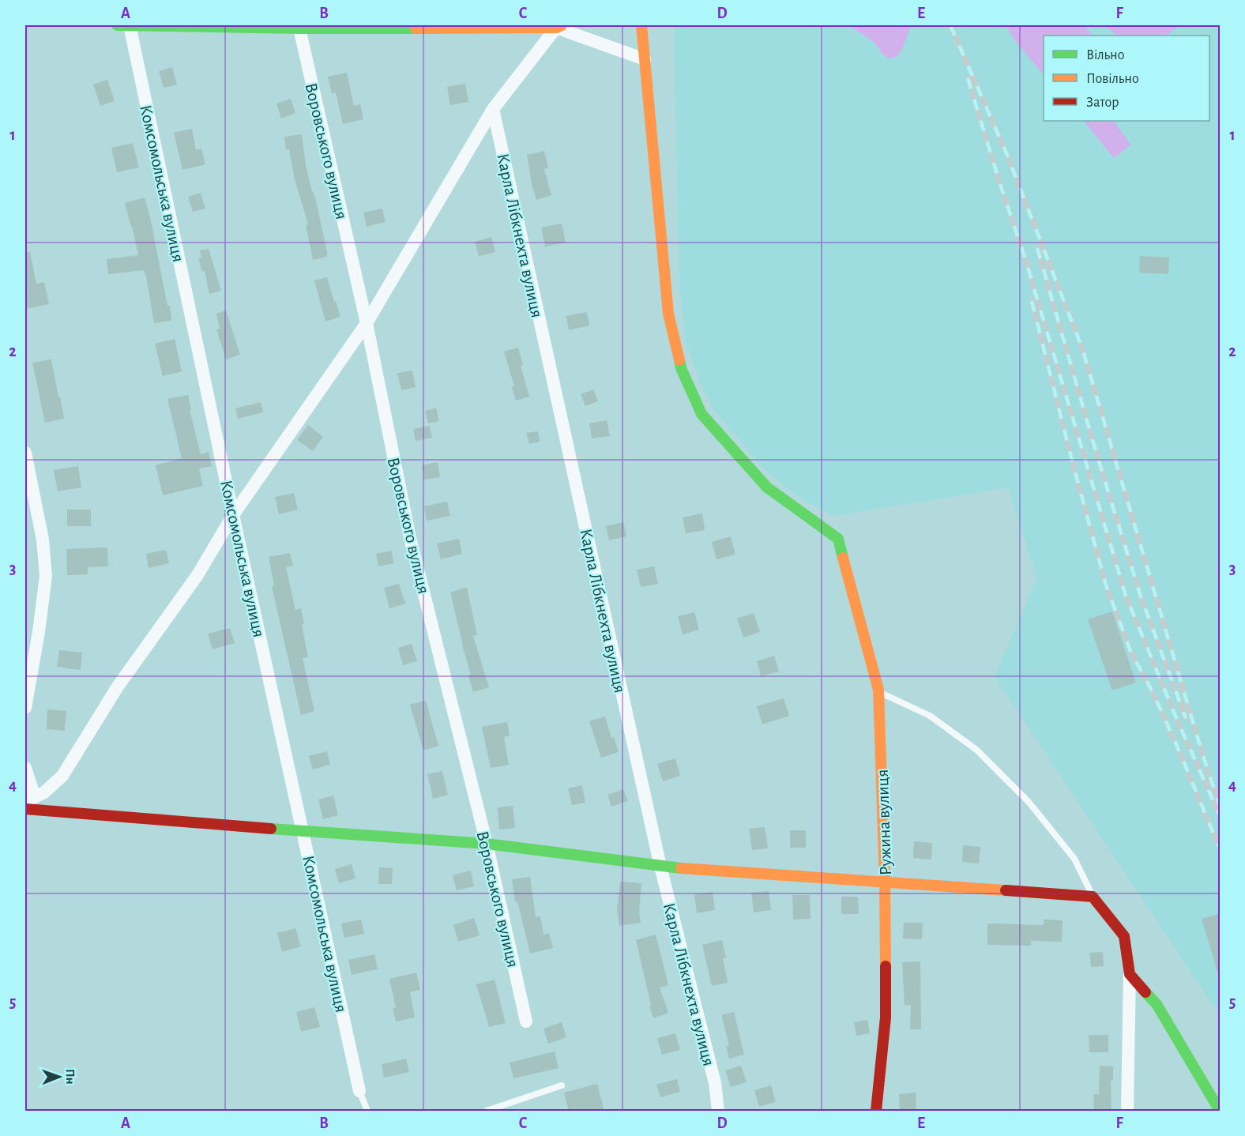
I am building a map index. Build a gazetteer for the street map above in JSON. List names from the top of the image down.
{
  "streets": {
    "street": [
      "Воровського вулиця",
      "Комсомольська вулиця",
      "Карла Лібкнехта вулиця",
      "Ружина вулиця"
    ]
  },
  "legend": ["Вільно", "Повільно", "Затор"],
  "north": "right",
  "grid": {
    "columns": [
      "A",
      "B",
      "C",
      "D",
      "E",
      "F"
    ],
    "rows": [
      "1",
      "2",
      "3",
      "4",
      "5"
    ]
  }
}
